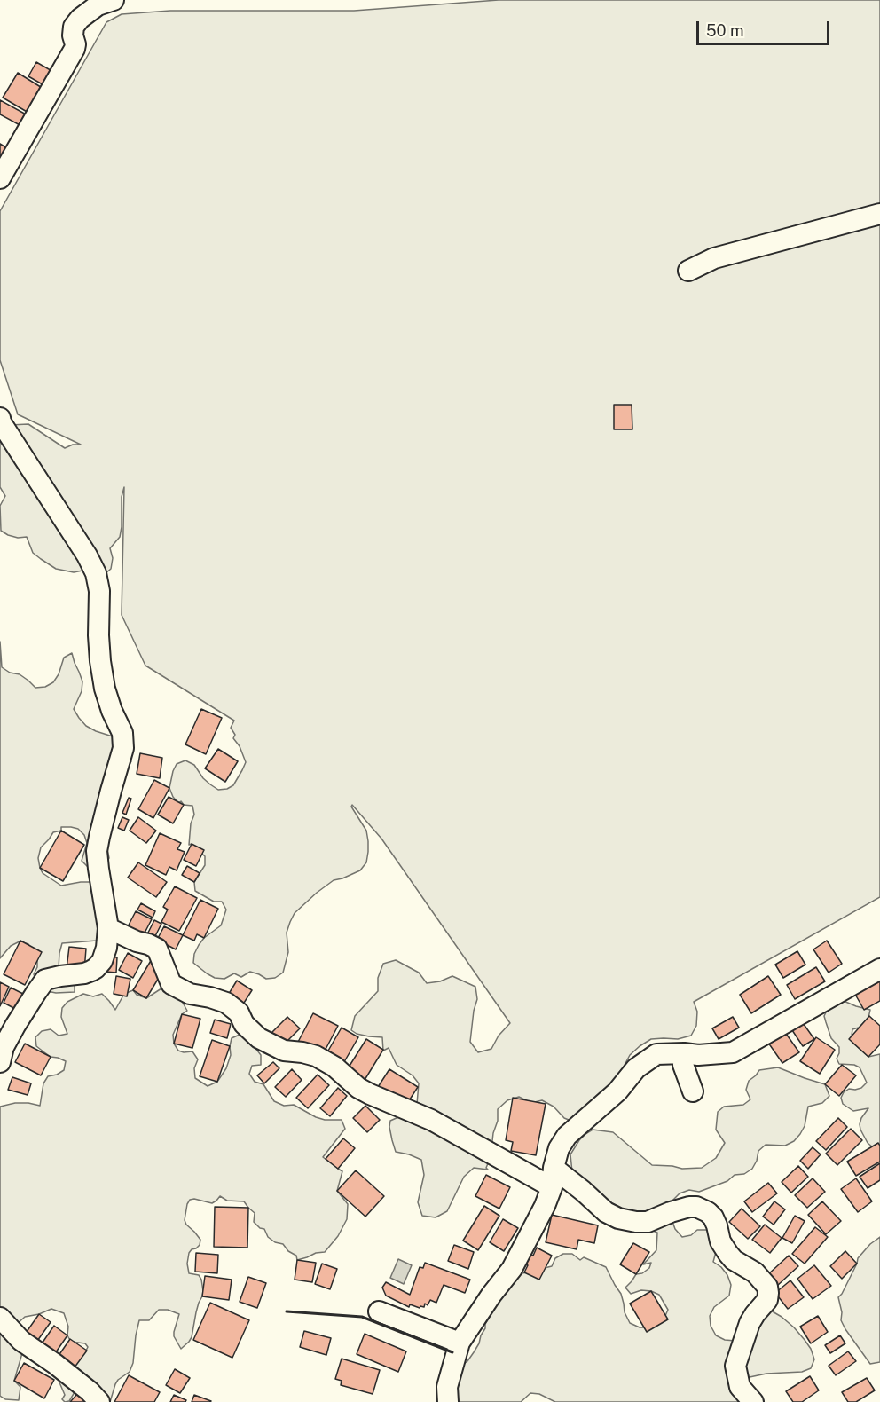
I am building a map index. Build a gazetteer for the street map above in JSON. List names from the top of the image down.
{
  "scale_bar": "50 m"
}
